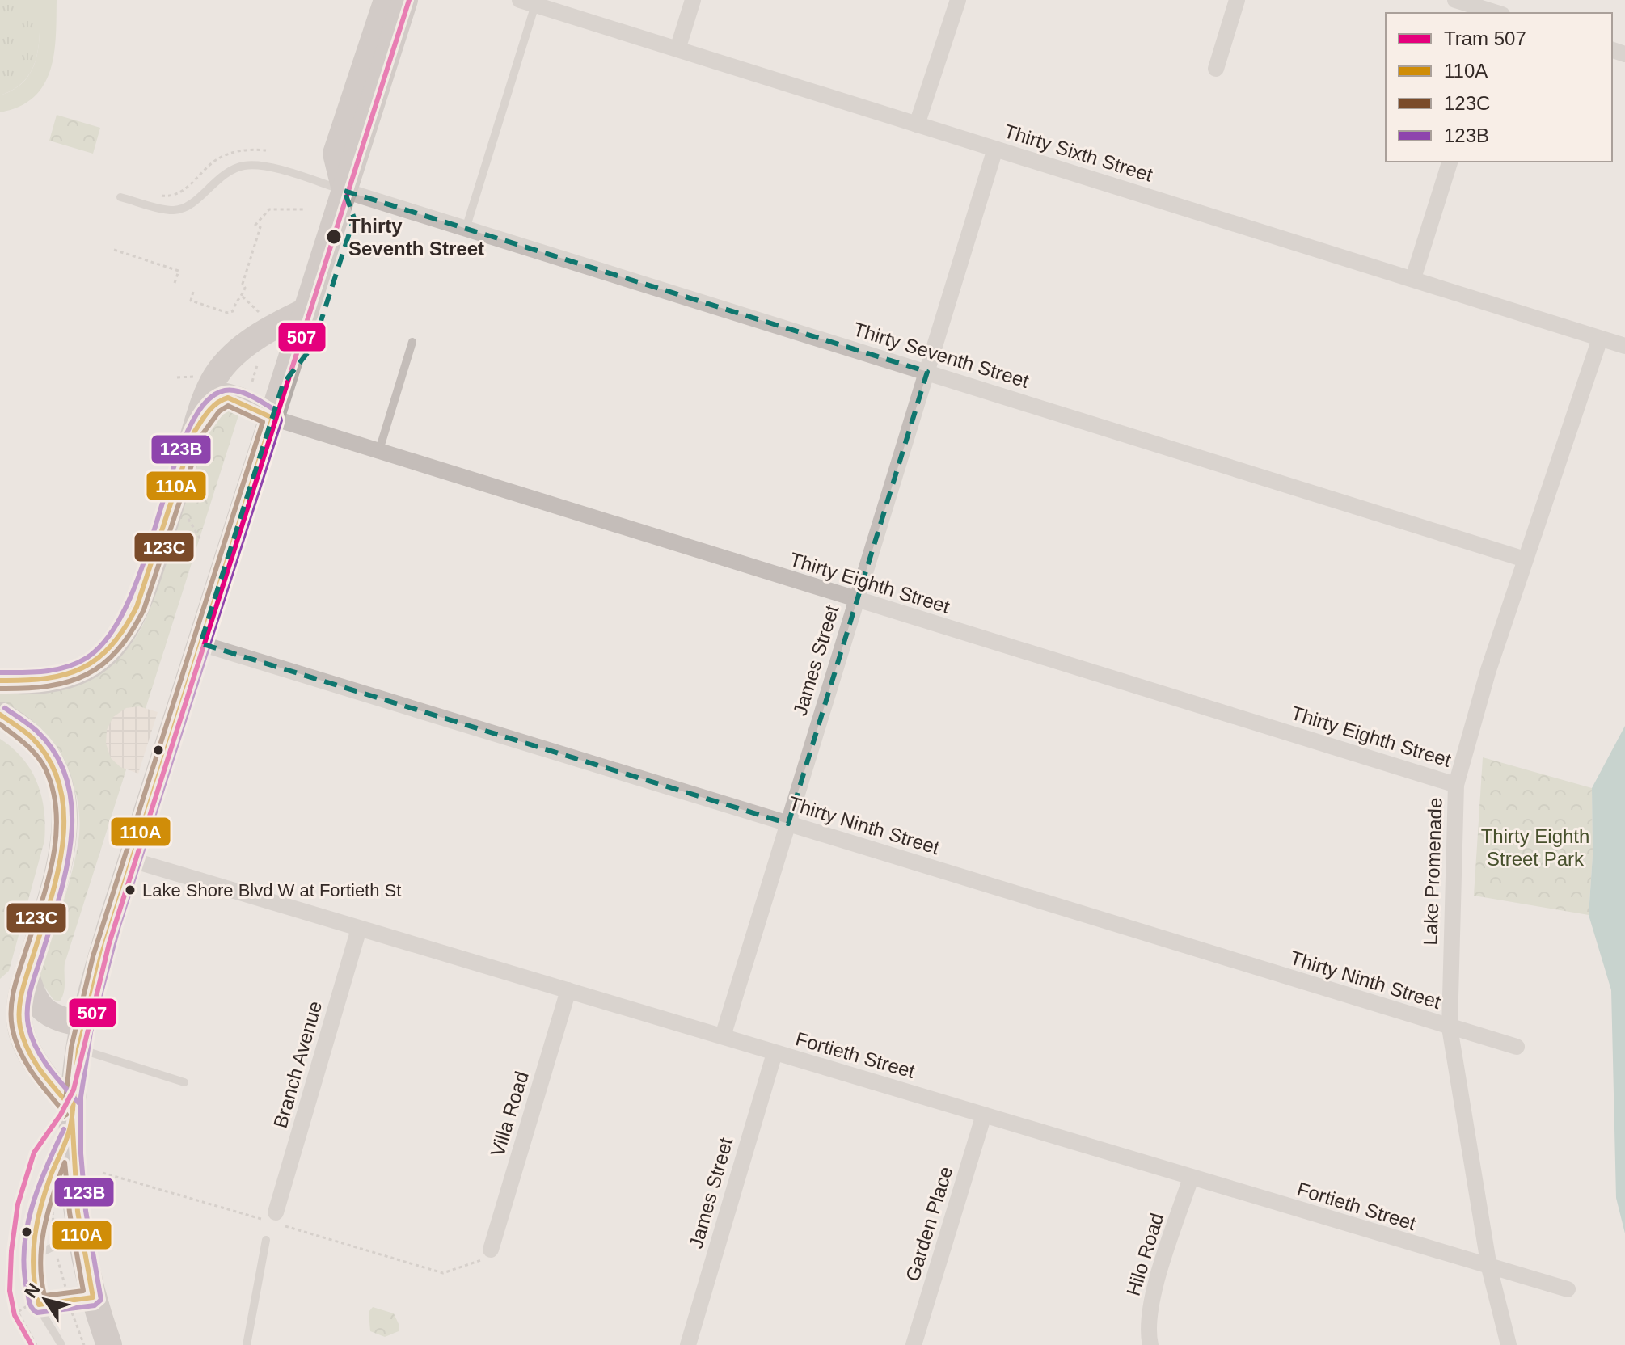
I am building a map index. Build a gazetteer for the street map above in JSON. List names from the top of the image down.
{
  "streets": {
    "street": [
      "Thirty Sixth Street",
      "Thirty Seventh Street",
      "Thirty Eighth Street",
      "James Street",
      "Thirty Ninth Street",
      "Lake Promenade",
      "Fortieth Street",
      "Branch Avenue",
      "Villa Road",
      "Garden Place",
      "Hilo Road"
    ]
  },
  "crossings": [
    ["Thirty Sixth Street", "James Street"],
    ["Thirty Sixth Street", "Lake Promenade"],
    ["Thirty Seventh Street", "James Street"],
    ["Thirty Seventh Street", "Lake Promenade"],
    ["Thirty Eighth Street", "James Street"],
    ["Thirty Eighth Street", "Lake Promenade"],
    ["James Street", "Thirty Ninth Street"],
    ["James Street", "Fortieth Street"],
    ["Thirty Ninth Street", "Lake Promenade"],
    ["Lake Promenade", "Fortieth Street"],
    ["Fortieth Street", "Branch Avenue"],
    ["Fortieth Street", "Villa Road"],
    ["Fortieth Street", "Garden Place"],
    ["Fortieth Street", "Hilo Road"]
  ],
  "parks": ["Thirty Eighth Street Park"],
  "places": ["Thirty Seventh Street", "Lake Shore Blvd W at Fortieth St"],
  "lines": [
    "tram line 507",
    "transit line 123B",
    "transit line 110A",
    "transit line 123C"
  ],
  "legend": [
    "Tram 507",
    "110A",
    "123C",
    "123B"
  ],
  "north": "top left"
}
